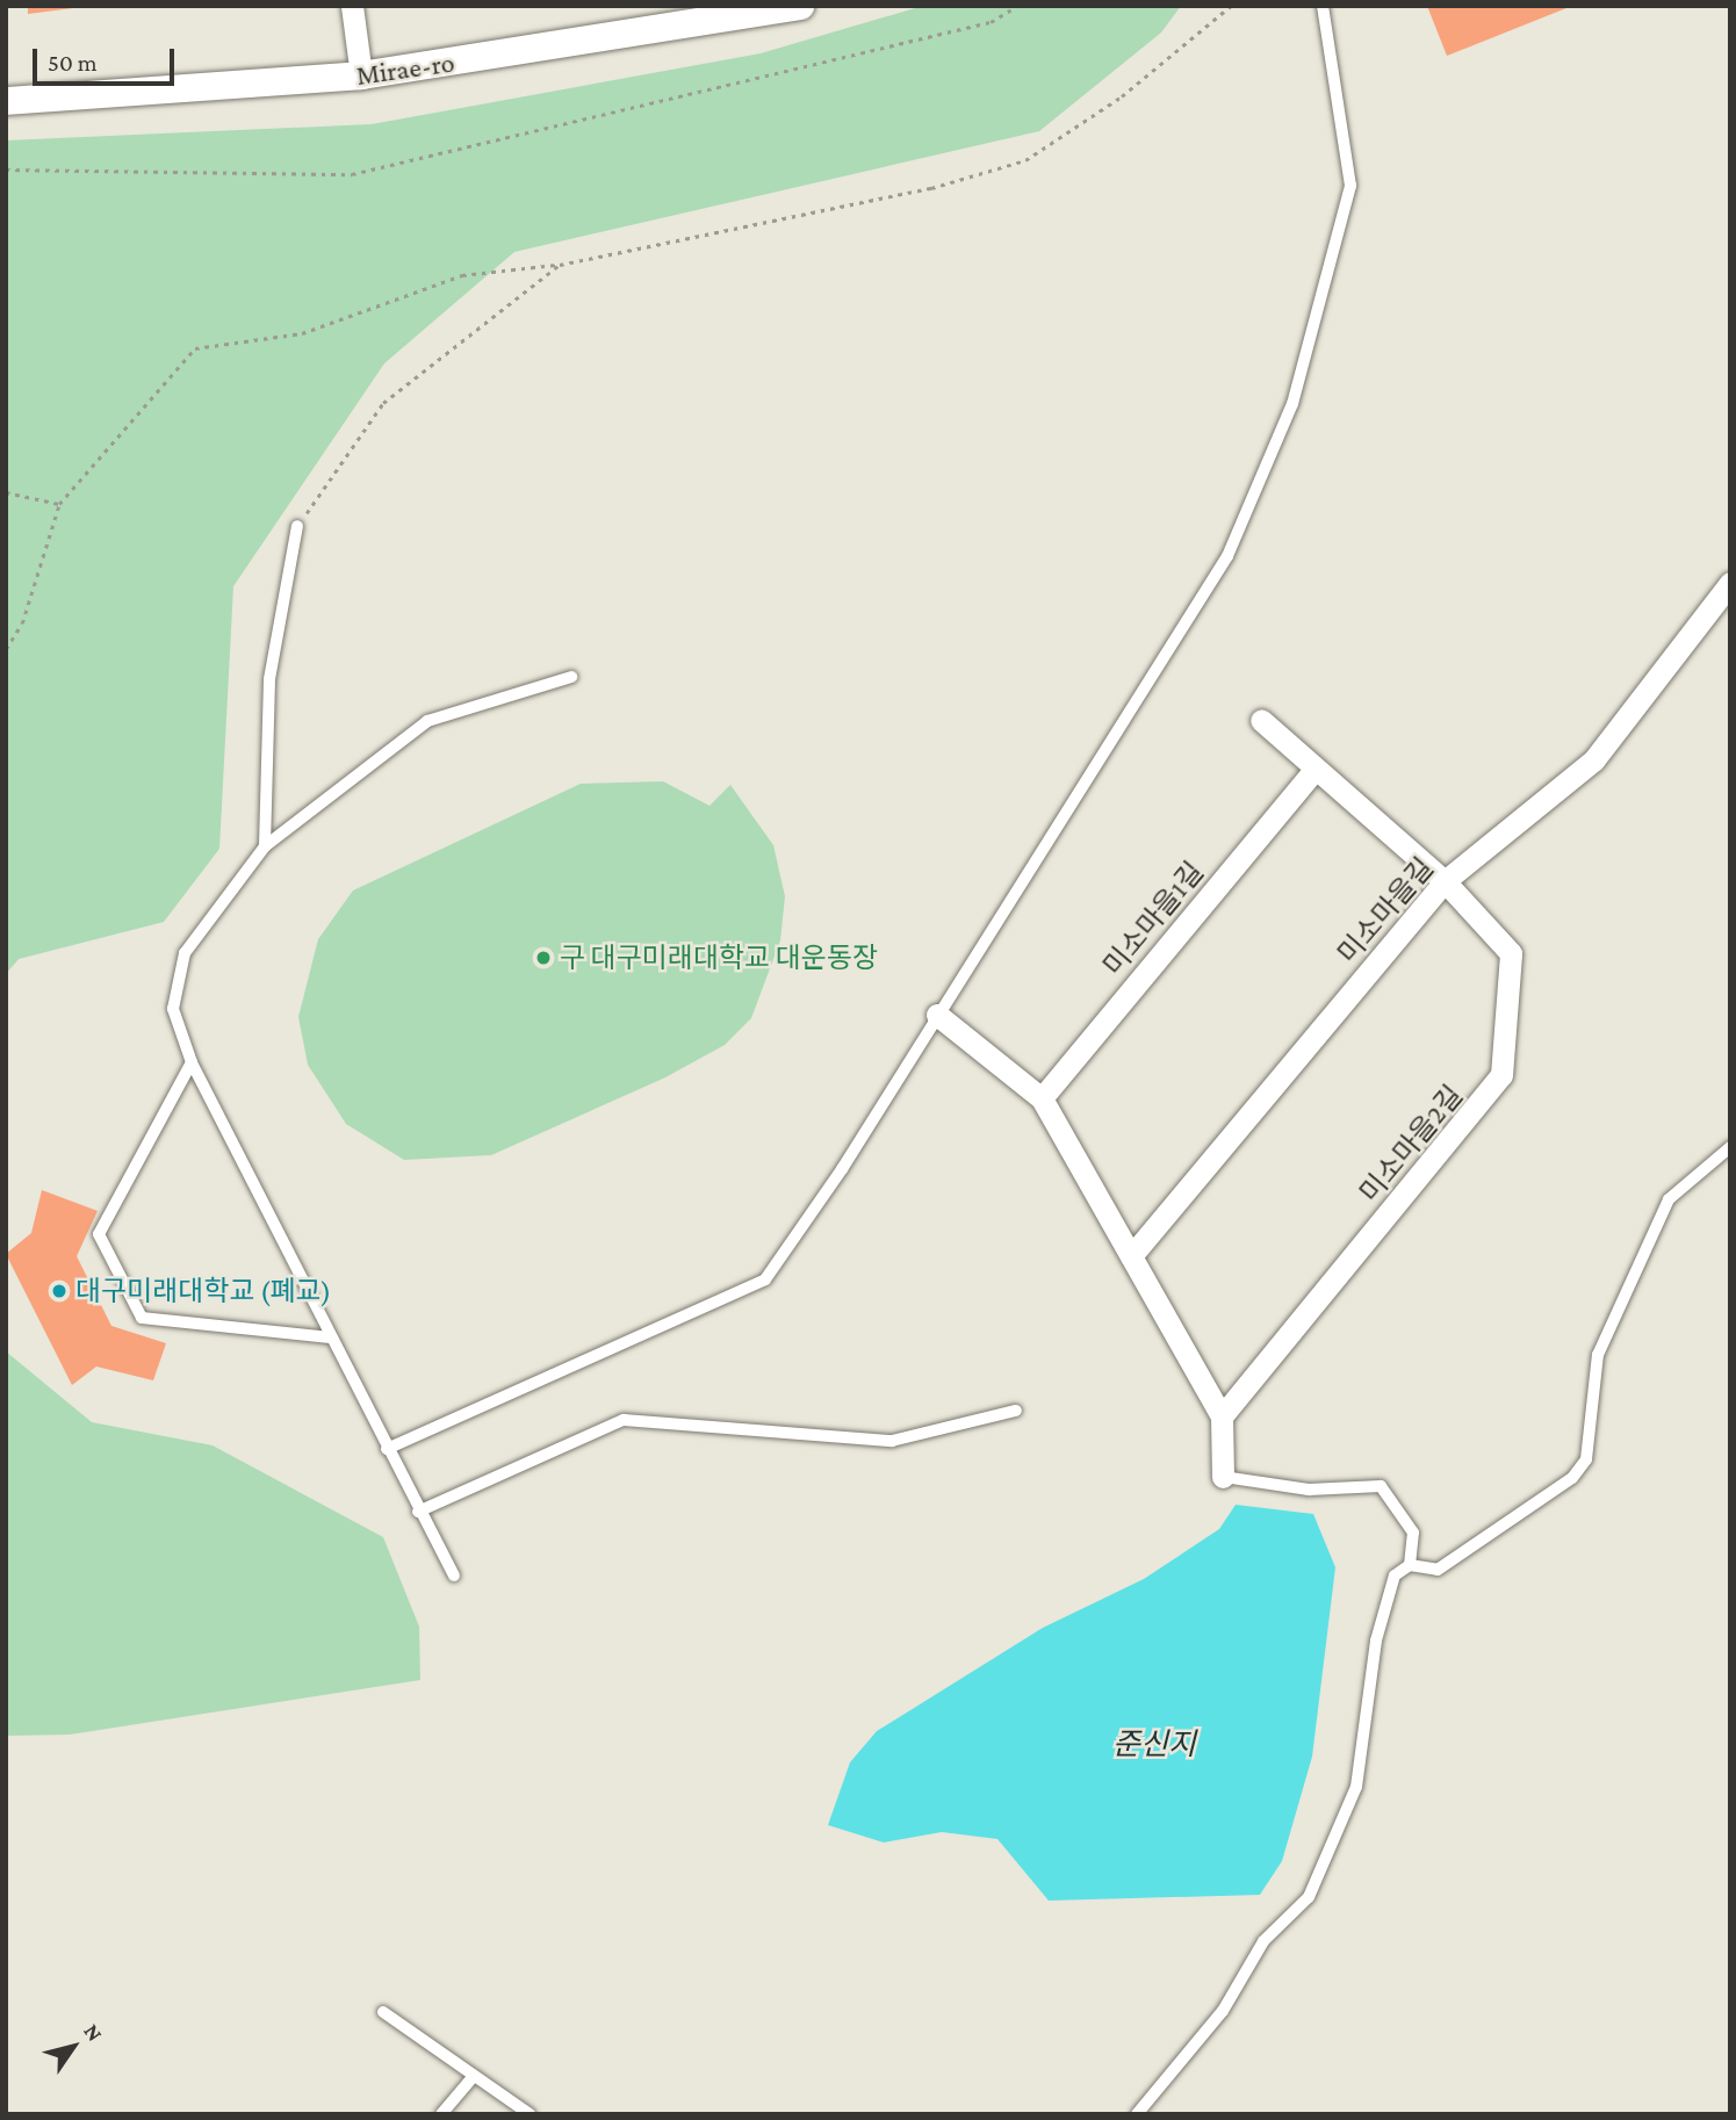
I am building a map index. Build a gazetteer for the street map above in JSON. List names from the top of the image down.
{
  "streets": {
    "street": [
      "Mirae-ro",
      "미소마을길",
      "미소마을1길",
      "미소마을2길"
    ]
  },
  "crossings": [
    ["미소마을길", "미소마을2길"]
  ],
  "water": ["준신지"],
  "places": ["구 대구미래대학교 대운동장", "대구미래대학교 (폐교)"],
  "scale_bar": "50 m",
  "north": "top right"
}
